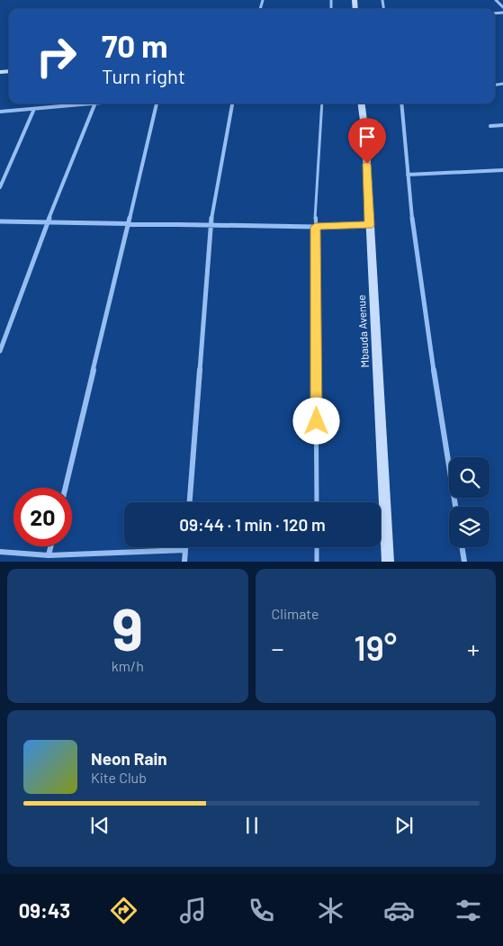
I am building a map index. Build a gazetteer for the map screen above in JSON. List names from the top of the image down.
{
  "streets": {
    "street": ["Mbauda Avenue"]
  },
  "page": {
    "turn": ["70 m", "Turn right"],
    "limit": "20",
    "trip": "09:44 · 1 min · 120 m",
    "tile": [
      ["9", "km/h"],
      "Climate"
    ],
    "heat": ["−", "19°", "+"],
    "song": ["Neon Rain", "Kite Club"],
    "tabs": "09:43"
  }
}
